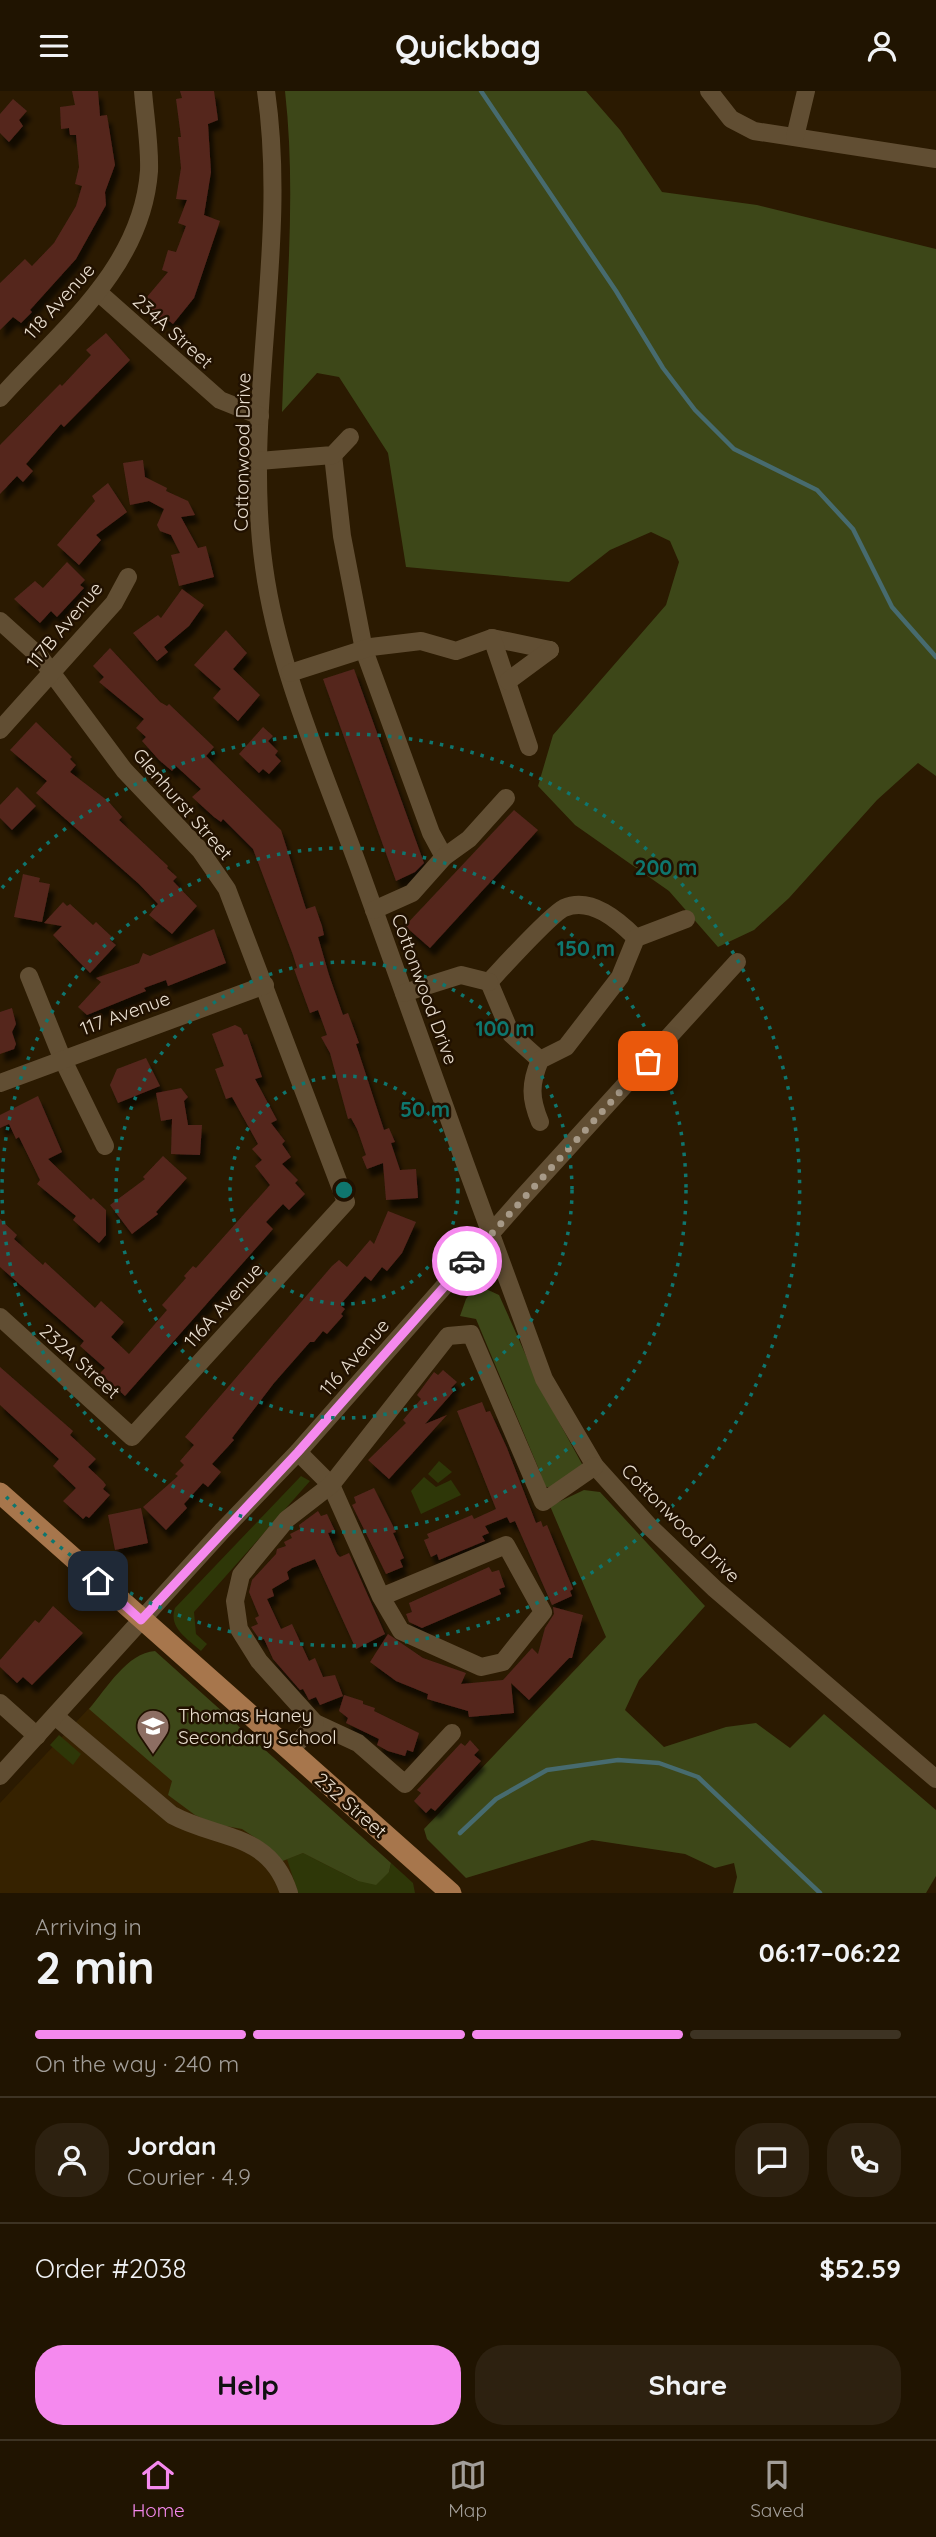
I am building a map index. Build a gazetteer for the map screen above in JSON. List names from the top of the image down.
{
  "streets": {
    "main road": ["232 Street"],
    "street": [
      "118 Avenue",
      "234A Street",
      "Cottonwood Drive",
      "117B Avenue",
      "Glenhurst Street",
      "117 Avenue",
      "116A Avenue",
      "116 Avenue",
      "232A Street"
    ]
  },
  "crossings": [
    ["118 Avenue", "234A Street"],
    ["234A Street", "Cottonwood Drive"],
    ["Cottonwood Drive", "116 Avenue"],
    ["117B Avenue", "Glenhurst Street"],
    ["Glenhurst Street", "117 Avenue"],
    ["Glenhurst Street", "116A Avenue"],
    ["116A Avenue", "232A Street"],
    ["116 Avenue", "232 Street"]
  ],
  "places": {
    "school or university": ["Thomas Haney Secondary School"]
  },
  "page": {
    "header": "Quickbag",
    "heading": ["2 min", "Arriving in", "06:17–06:22"],
    "panel": [
      "Jordan",
      "Courier · 4.9",
      "Order #2038",
      "$52.59"
    ],
    "bar": "On the way · 240 m",
    "buttons": ["Help", "Share"],
    "tabs": ["Home", "Map", "Saved"]
  },
  "rings": [
    "200 m",
    "150 m",
    "100 m",
    "50 m"
  ]
}
